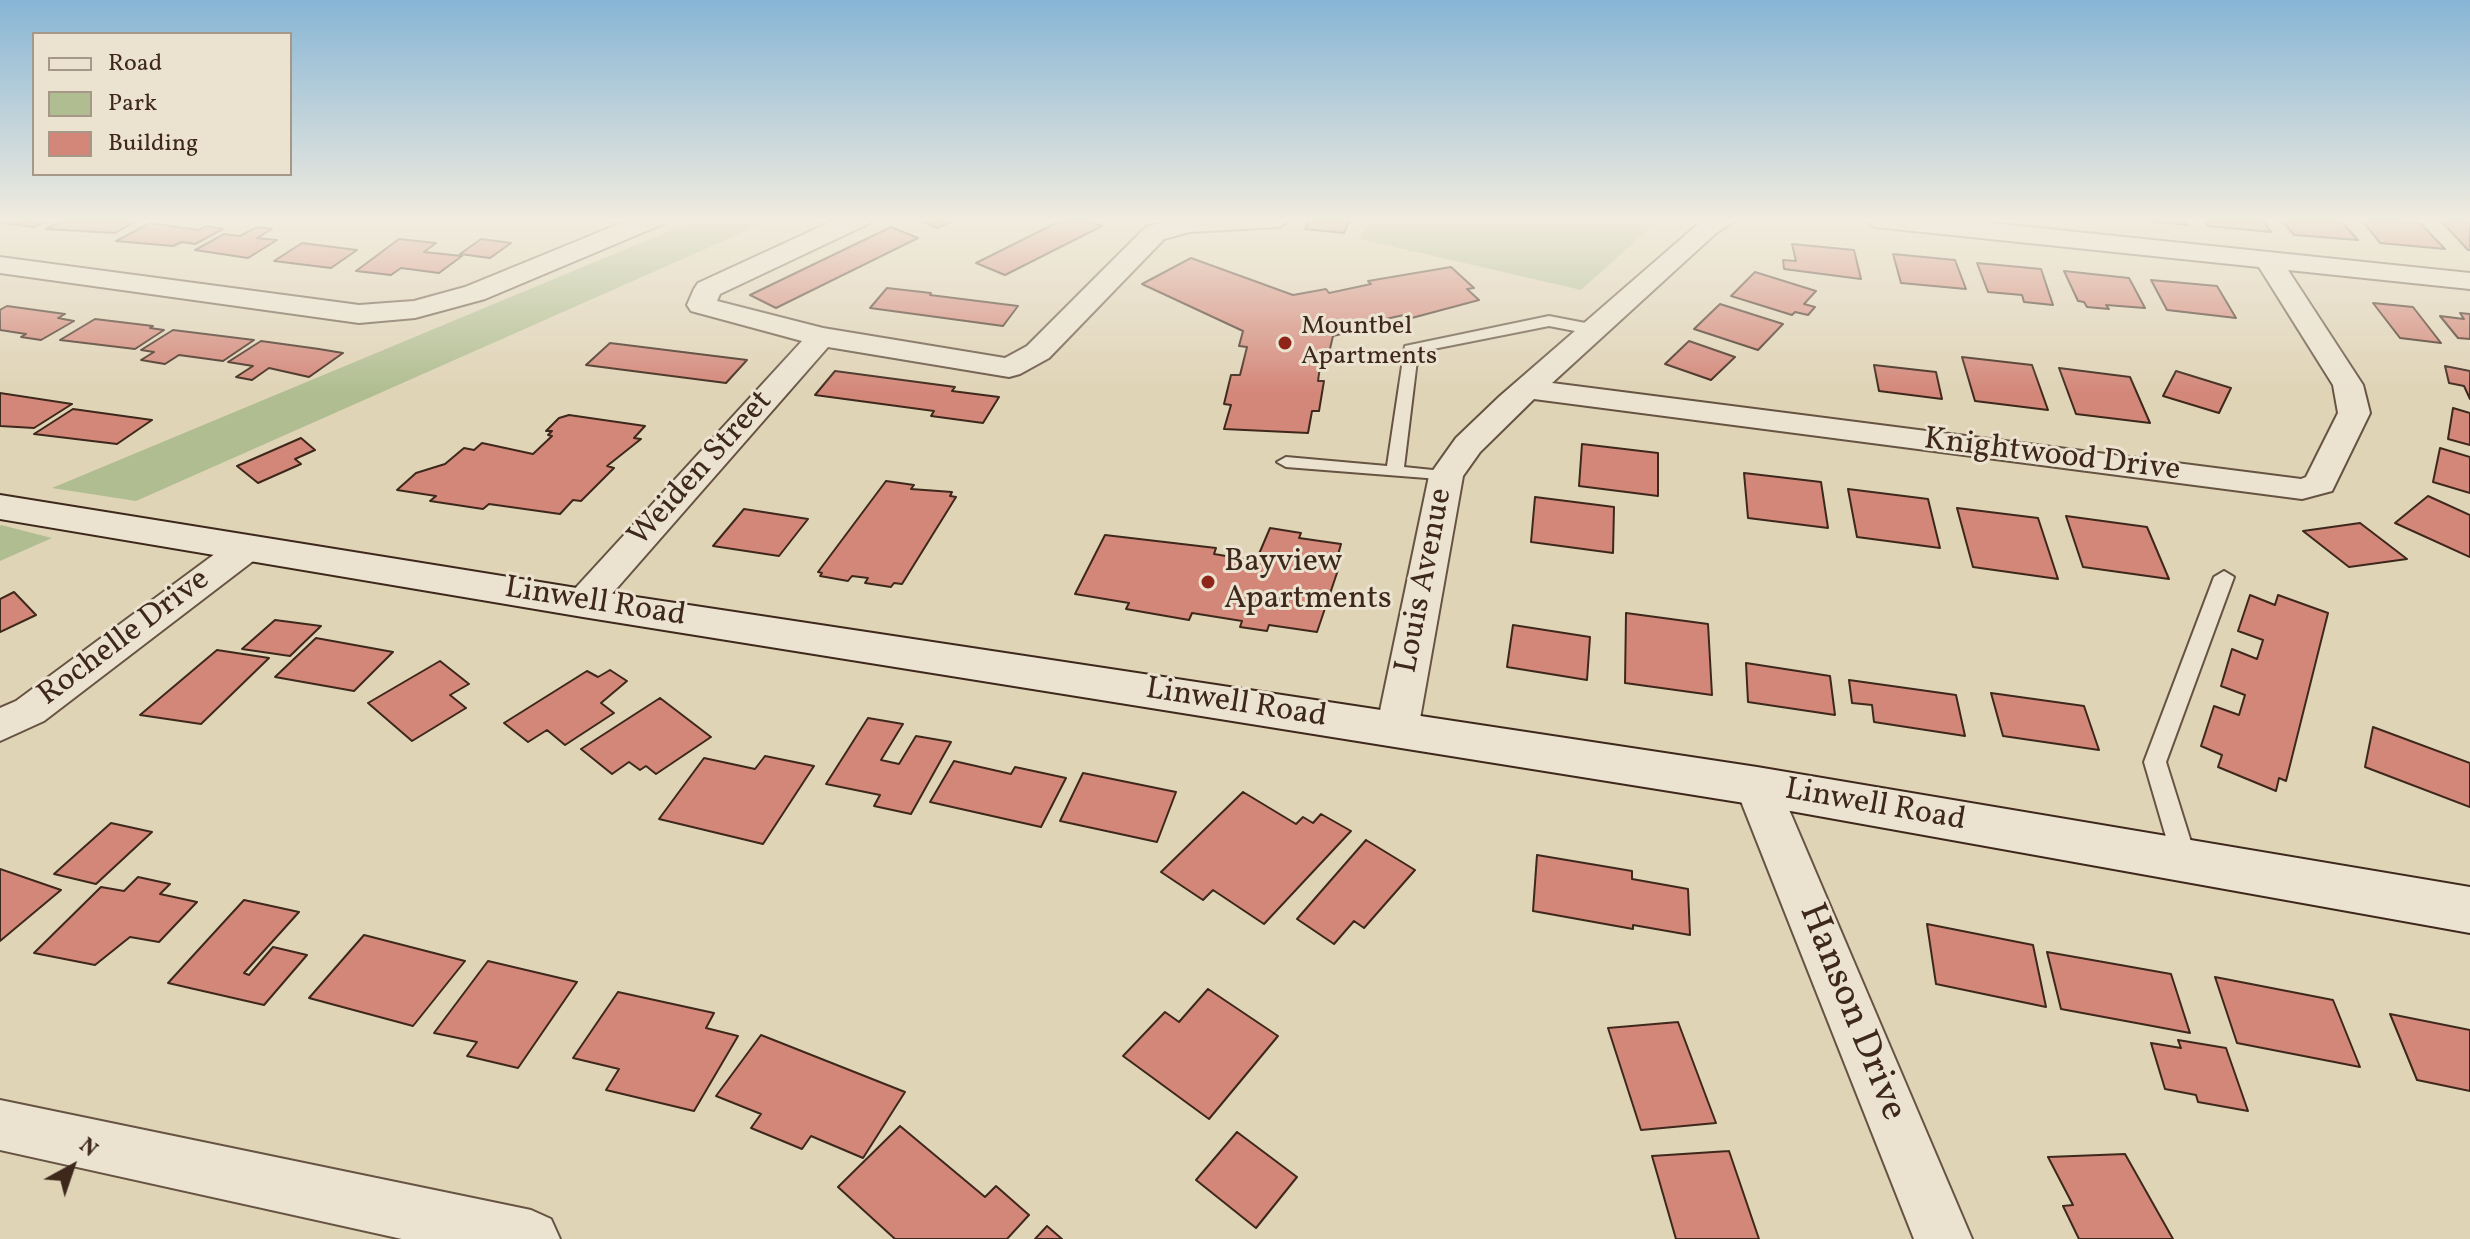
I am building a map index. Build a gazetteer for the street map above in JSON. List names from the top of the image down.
{
  "streets": {
    "main road": ["Linwell Road"],
    "street": [
      "Knightwood Drive",
      "Weiden Street",
      "Louis Avenue",
      "Rochelle Drive",
      "Hanson Drive"
    ]
  },
  "crossings": [
    ["Knightwood Drive", "Louis Avenue"],
    ["Weiden Street", "Linwell Road"],
    ["Louis Avenue", "Linwell Road"],
    ["Linwell Road", "Rochelle Drive"],
    ["Linwell Road", "Hanson Drive"]
  ],
  "places": ["Mountbel Apartments", "Bayview Apartments"],
  "legend": ["Road", "Park", "Building"],
  "north": "top right"
}
